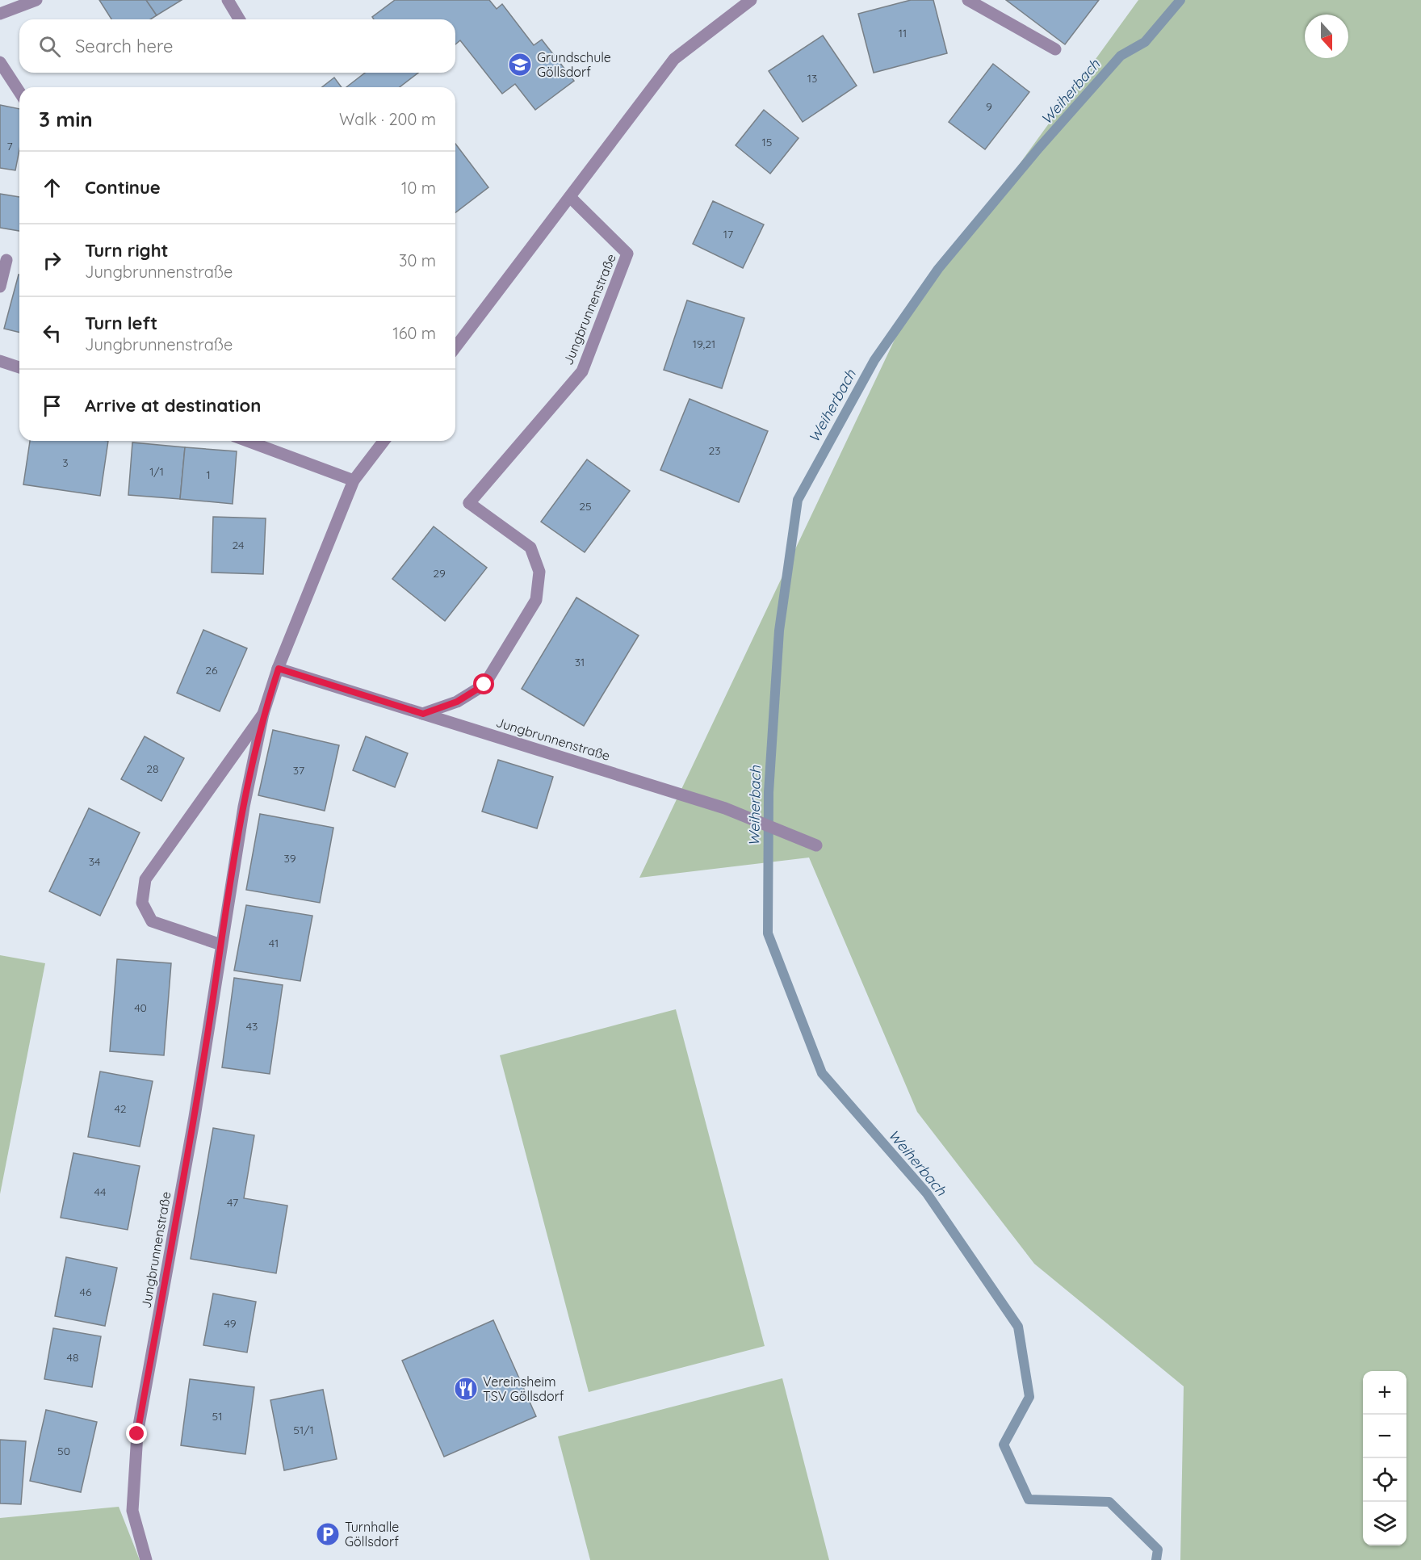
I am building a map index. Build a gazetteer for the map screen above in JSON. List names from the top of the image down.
{
  "streets": {
    "street": ["Jungbrunnenstraße"]
  },
  "water": ["Weiherbach"],
  "places": {
    "school or university": ["Grundschule Göllsdorf"],
    "restaurant": ["Vereinsheim TSV Göllsdorf"],
    "parking": ["Turnhalle Göllsdorf"]
  },
  "house_numbers": [
    "11",
    "13",
    "9",
    "15",
    "7",
    "17",
    "19,21",
    "23",
    "3",
    "1/1",
    "1",
    "25",
    "24",
    "29",
    "31",
    "26",
    "28",
    "37",
    "39",
    "34",
    "41",
    "40",
    "43",
    "42",
    "44",
    "47",
    "46",
    "49",
    "48",
    "51",
    "51/1",
    "50"
  ],
  "north": "bottom",
  "page": {
    "search": "Search here",
    "heading": ["3 min", "Walk · 200 m"],
    "list": [
      ["Continue", "10 m"],
      ["Turn right", "Jungbrunnenstraße", "30 m"],
      ["Turn left", "Jungbrunnenstraße", "160 m"],
      "Arrive at destination"
    ],
    "map_buttons": ["+", "−"]
  }
}
